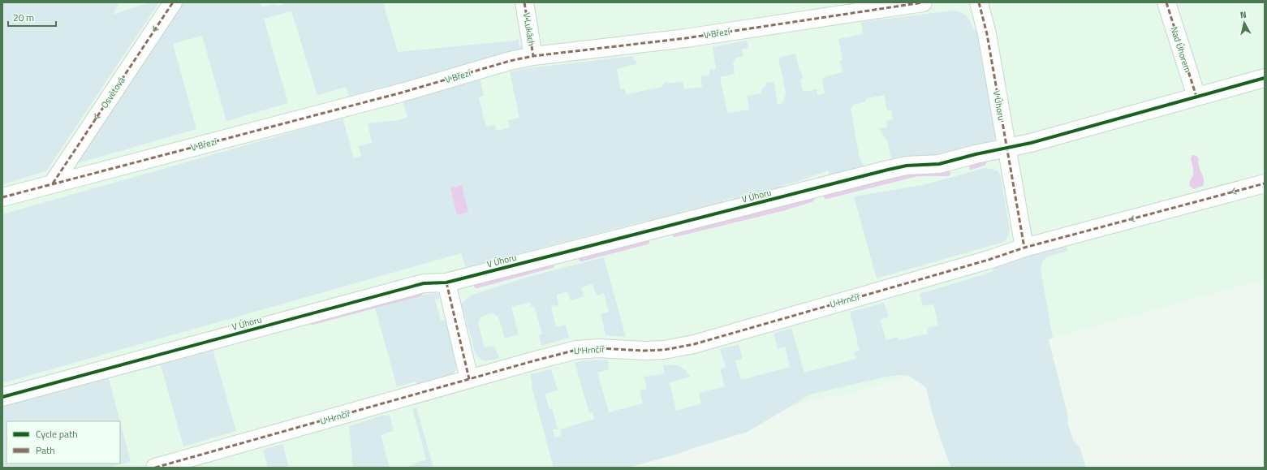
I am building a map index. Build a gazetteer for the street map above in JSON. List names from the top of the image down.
{
  "streets": {
    "street": [
      "V Lukách",
      "V Březí",
      "Nad Úhorem",
      "Osvětová",
      "V Úhoru",
      "U Hrnčíř"
    ]
  },
  "crossings": [
    ["V Lukách", "V Březí"],
    ["V Březí", "Osvětová"]
  ],
  "one_way": ["Osvětová"],
  "legend": ["Cycle path", "Path"],
  "scale_bar": "20 m",
  "north": "top"
}
